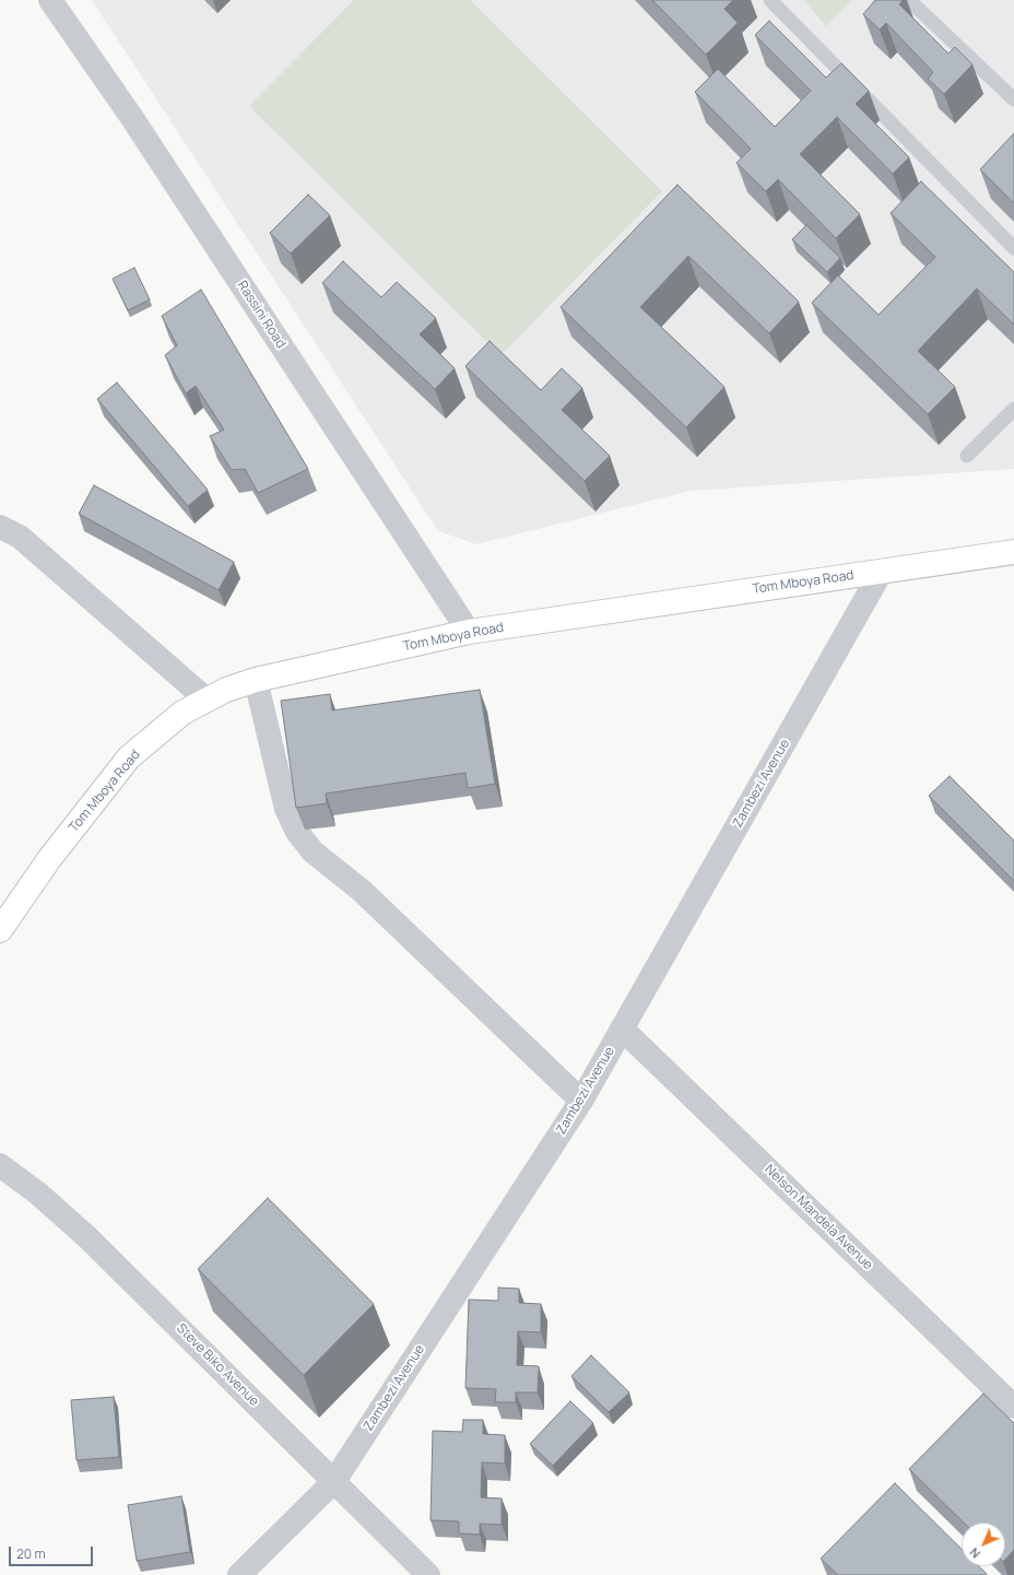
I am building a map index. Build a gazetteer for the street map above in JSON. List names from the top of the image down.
{
  "streets": {
    "main road": ["Tom Mboya Road"],
    "street": [
      "Rassini Road",
      "Zambezi Avenue",
      "Nelson Mandela Avenue",
      "Steve Biko Avenue"
    ]
  },
  "crossings": [
    ["Rassini Road", "Tom Mboya Road"],
    ["Tom Mboya Road", "Zambezi Avenue"],
    ["Zambezi Avenue", "Nelson Mandela Avenue"],
    ["Zambezi Avenue", "Steve Biko Avenue"]
  ],
  "scale_bar": "20 m",
  "north": "bottom left"
}
